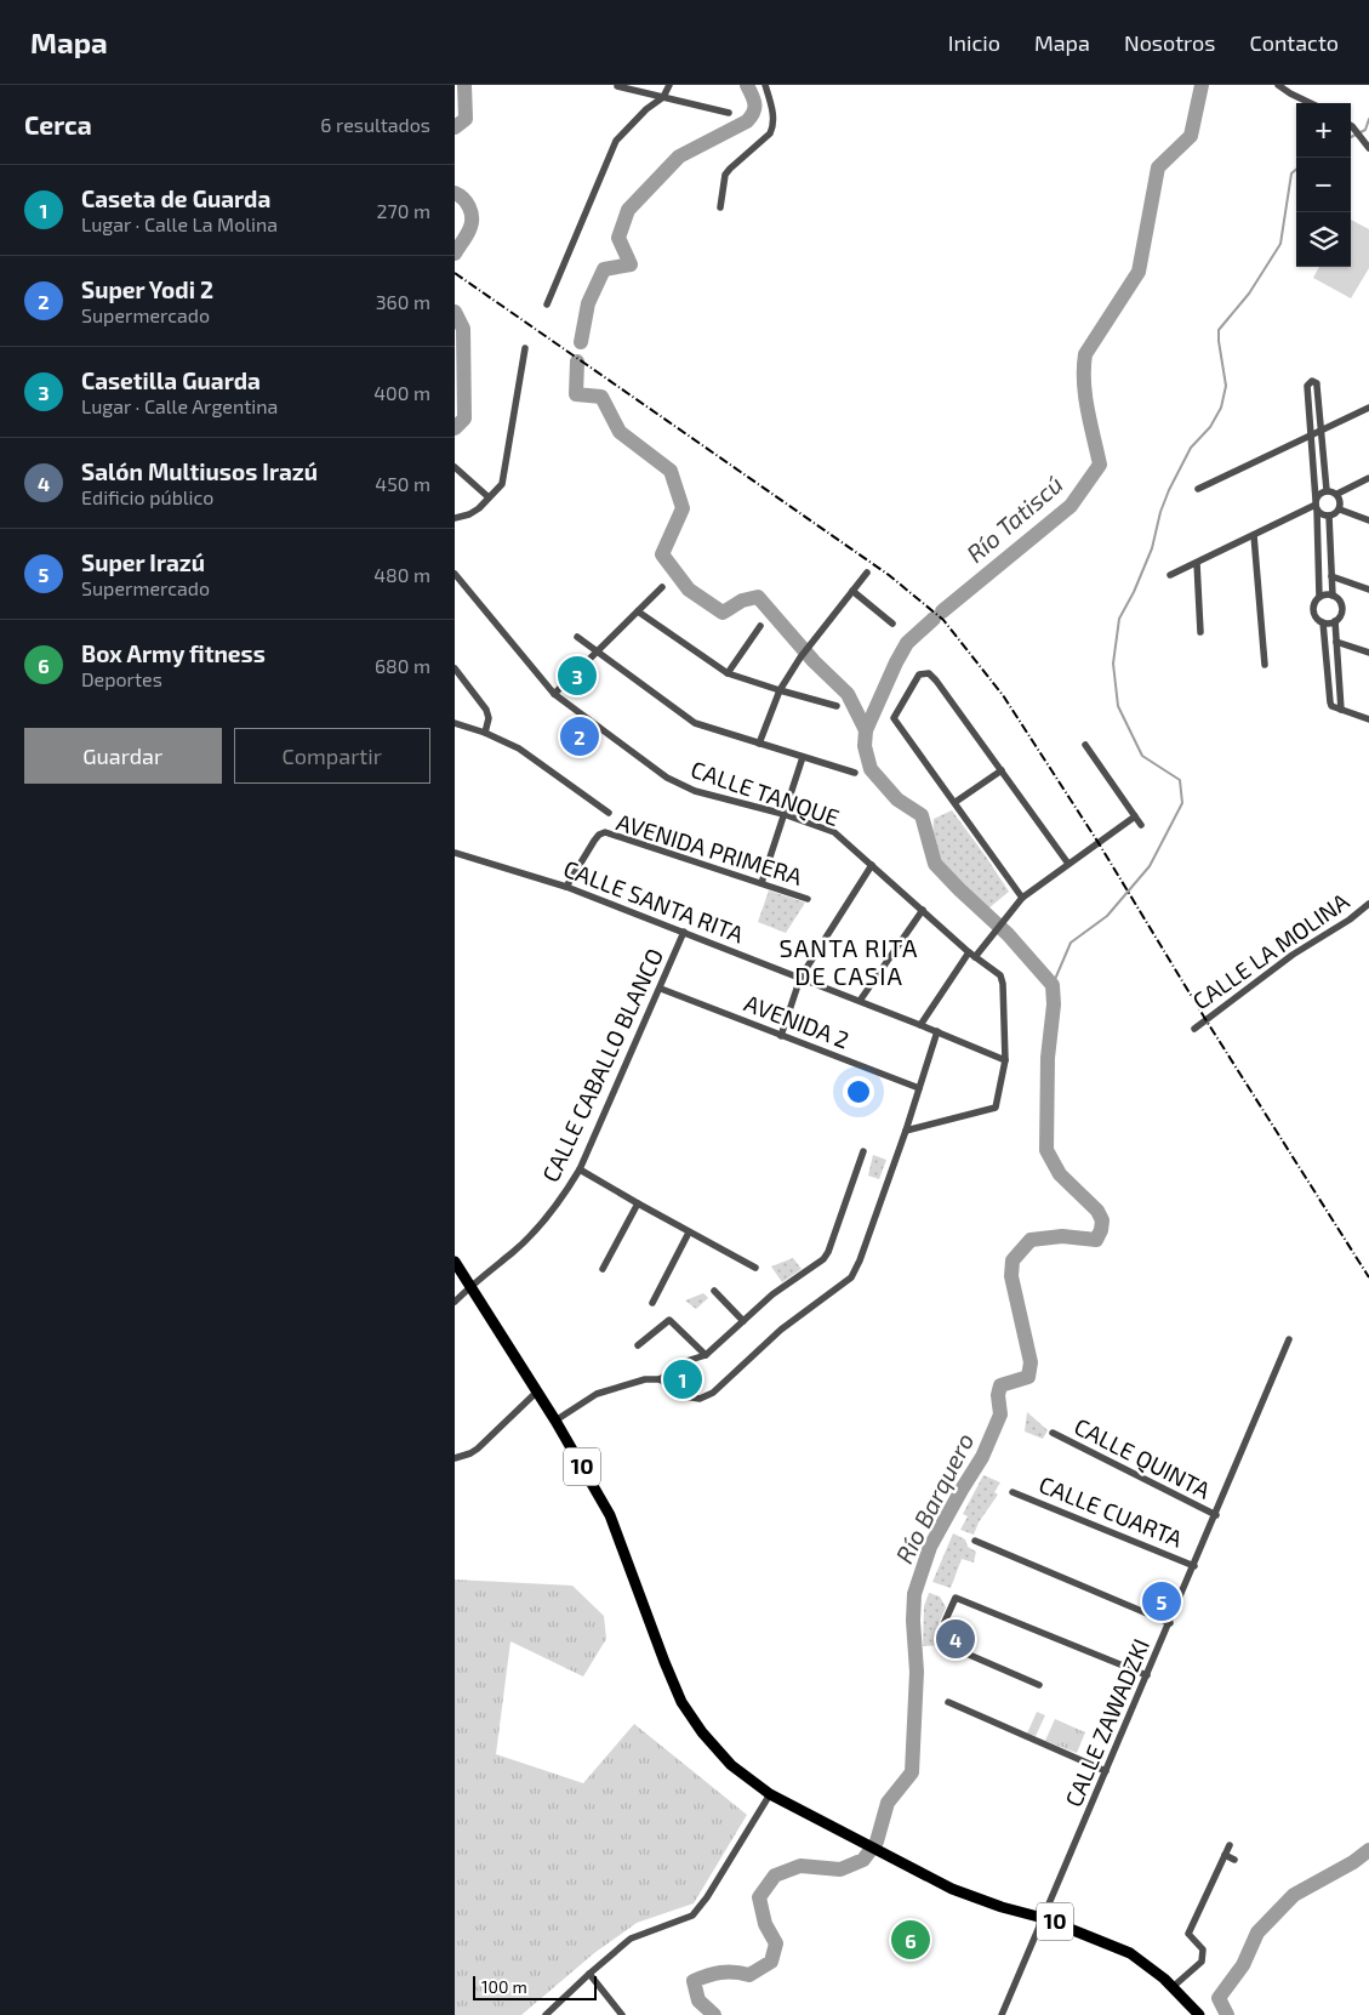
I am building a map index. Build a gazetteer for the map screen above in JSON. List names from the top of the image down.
{
  "streets": {
    "main road": ["10"],
    "street": [
      "CALLE TANQUE",
      "AVENIDA PRIMERA",
      "CALLE SANTA RITA",
      "CALLE LA MOLINA",
      "AVENIDA 2",
      "CALLE CABALLO BLANCO",
      "CALLE QUINTA",
      "CALLE CUARTA",
      "CALLE ZAWADZKI"
    ]
  },
  "crossings": [
    ["CALLE TANQUE", "CALLE SANTA RITA"],
    ["AVENIDA PRIMERA", "CALLE SANTA RITA"],
    ["CALLE SANTA RITA", "CALLE CABALLO BLANCO"],
    ["AVENIDA 2", "CALLE CABALLO BLANCO"],
    ["CALLE CABALLO BLANCO", "10"],
    ["CALLE QUINTA", "CALLE ZAWADZKI"],
    ["10", "CALLE ZAWADZKI"],
    ["CALLE CUARTA", "CALLE ZAWADZKI"]
  ],
  "districts": ["SANTA RITA DE CASIA"],
  "water": ["Río Tatiscú", "Río Barquero"],
  "scale_bar": "100 m",
  "page": {
    "header": "Mapa",
    "nav": [
      "Inicio",
      "Mapa",
      "Nosotros",
      "Contacto"
    ],
    "heading": ["Cerca", "6 resultados"],
    "map_buttons": ["+", "−"],
    "list": [
      {
        "mark": "1",
        "name": "Caseta de Guarda",
        "note": "Lugar · Calle La Molina",
        "value": "270 m"
      },
      {
        "mark": "2",
        "name": "Super Yodi 2",
        "note": "Supermercado",
        "value": "360 m"
      },
      {
        "mark": "3",
        "name": "Casetilla Guarda",
        "note": "Lugar · Calle Argentina",
        "value": "400 m"
      },
      {
        "mark": "4",
        "name": "Salón Multiusos Irazú",
        "note": "Edificio público",
        "value": "450 m"
      },
      {
        "mark": "5",
        "name": "Super Irazú",
        "note": "Supermercado",
        "value": "480 m"
      },
      {
        "mark": "6",
        "name": "Box Army fitness",
        "note": "Deportes",
        "value": "680 m"
      }
    ],
    "pins": [
      "3",
      "2",
      "1",
      "5",
      "4",
      "6"
    ],
    "buttons": ["Guardar", "Compartir"],
    "scale": "100 m"
  }
}
